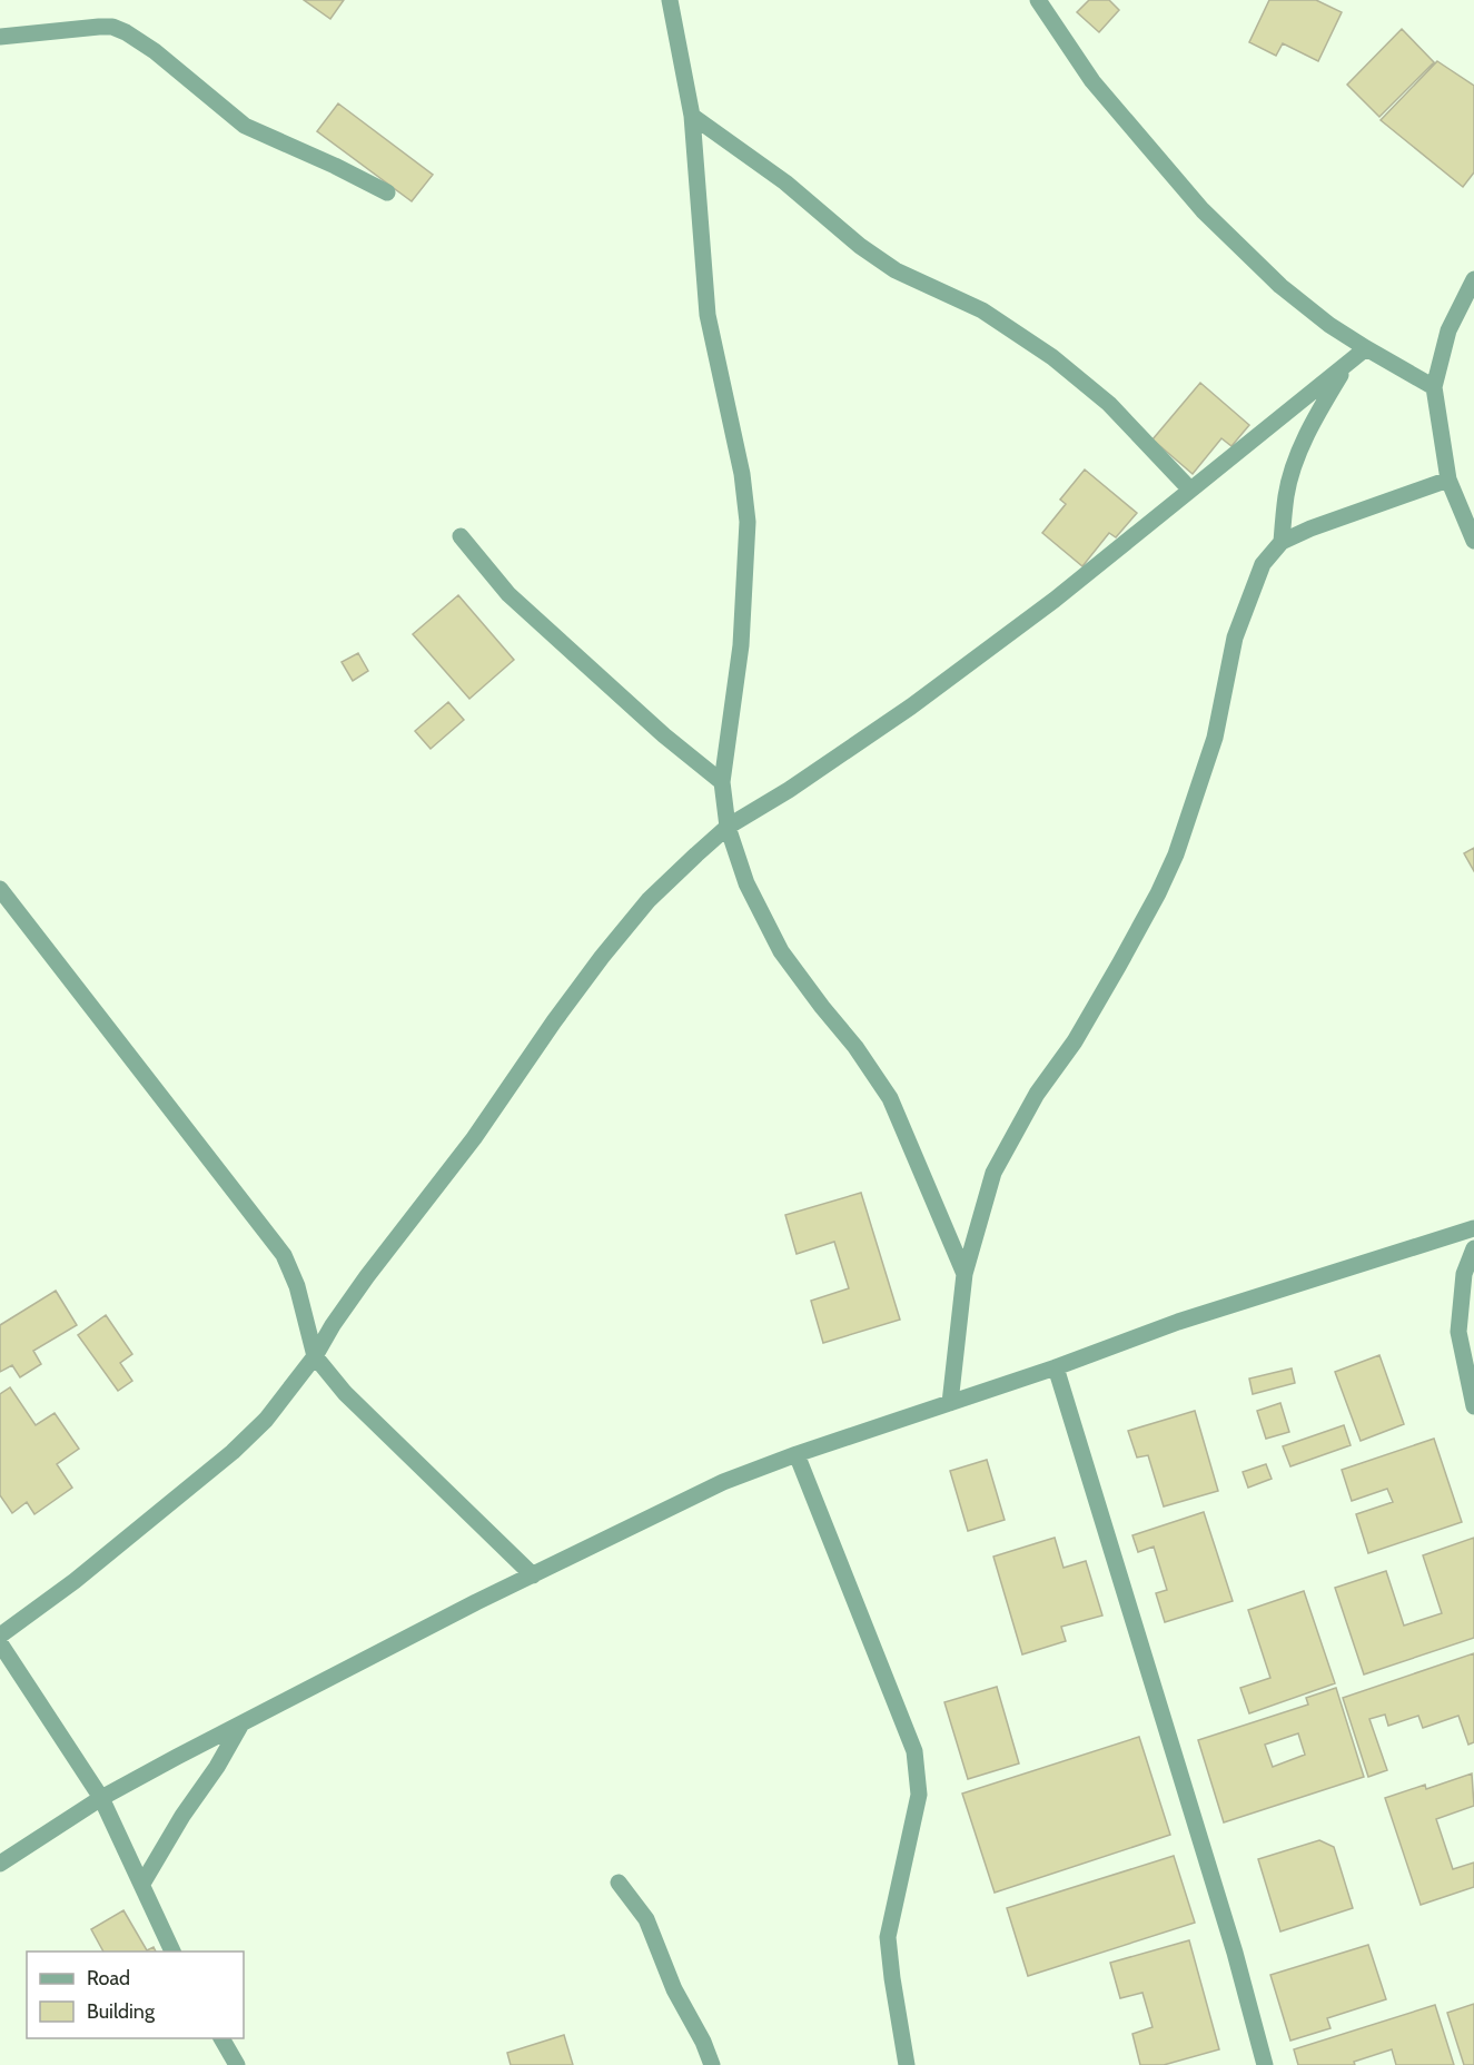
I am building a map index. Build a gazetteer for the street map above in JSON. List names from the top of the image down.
{
  "legend": ["Road", "Building"]
}
